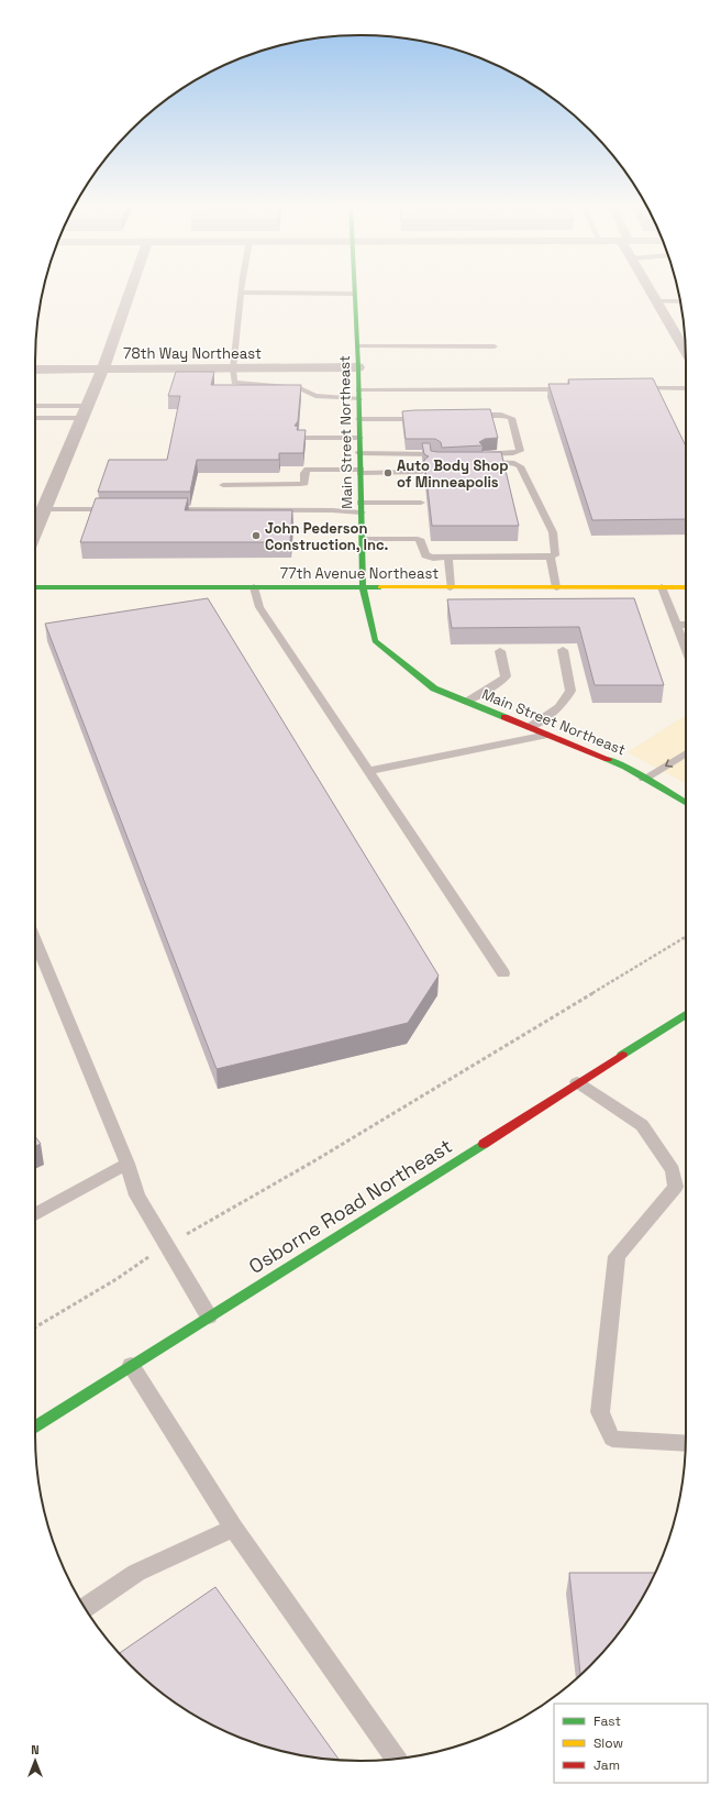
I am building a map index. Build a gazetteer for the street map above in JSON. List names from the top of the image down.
{
  "streets": {
    "street": [
      "78th Way Northeast",
      "Main Street Northeast",
      "77th Avenue Northeast",
      "Osborne Road Northeast"
    ]
  },
  "crossings": [
    ["78th Way Northeast", "Main Street Northeast"],
    ["Main Street Northeast", "77th Avenue Northeast"]
  ],
  "places": ["Auto Body Shop of Minneapolis", "John Pederson Construction, Inc."],
  "legend": ["Fast", "Slow", "Jam"],
  "north": "top"
}
